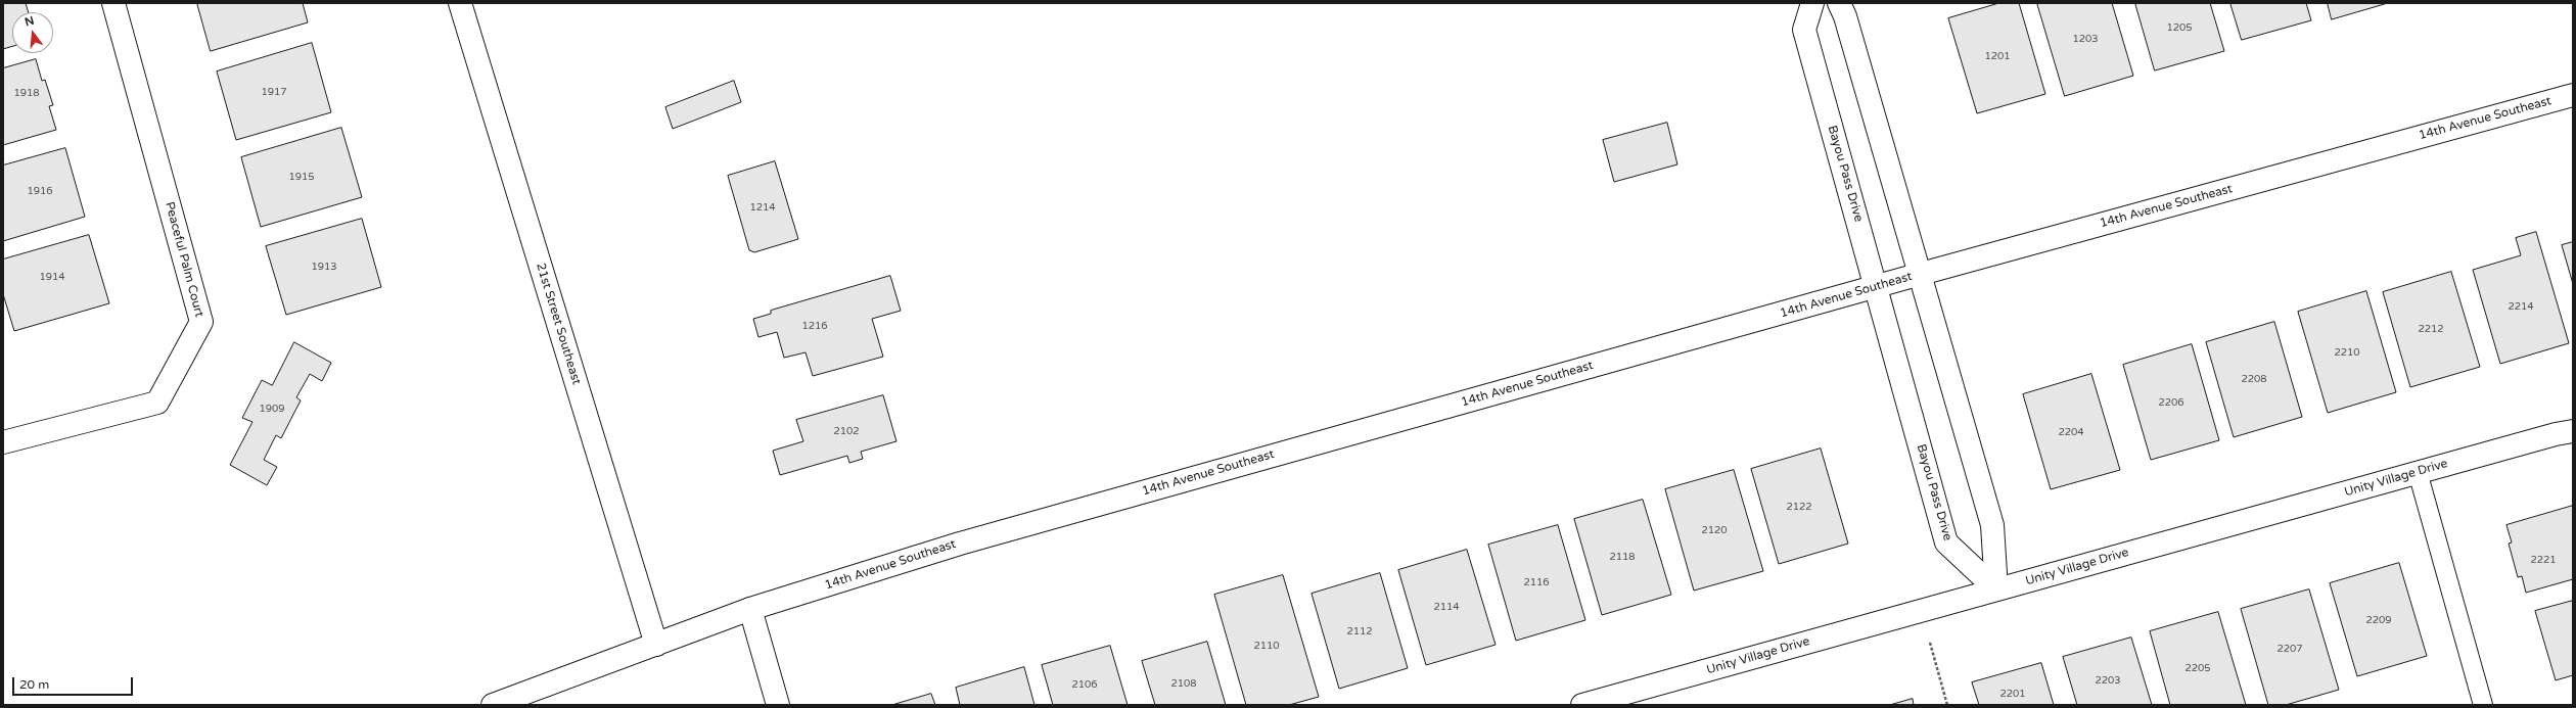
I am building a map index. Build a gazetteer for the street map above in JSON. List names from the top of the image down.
{
  "streets": {
    "street": [
      "14th Avenue Southeast",
      "Bayou Pass Drive",
      "Peaceful Palm Court",
      "21st Street Southeast",
      "Unity Village Drive"
    ]
  },
  "crossings": [
    ["14th Avenue Southeast", "Bayou Pass Drive"],
    ["14th Avenue Southeast", "21st Street Southeast"],
    ["Bayou Pass Drive", "Unity Village Drive"]
  ],
  "house_numbers": [
    "1205",
    "1203",
    "1201",
    "1917",
    "1918",
    "1915",
    "1916",
    "1214",
    "1913",
    "1914",
    "2214",
    "1216",
    "2212",
    "2210",
    "2208",
    "2206",
    "1909",
    "2102",
    "2204",
    "2122",
    "2120",
    "2118",
    "2221",
    "2116",
    "2114",
    "2209",
    "2112",
    "2110",
    "2207",
    "2205",
    "2203",
    "2108",
    "2106",
    "2201"
  ],
  "scale_bar": "20 m",
  "north": "top"
}
